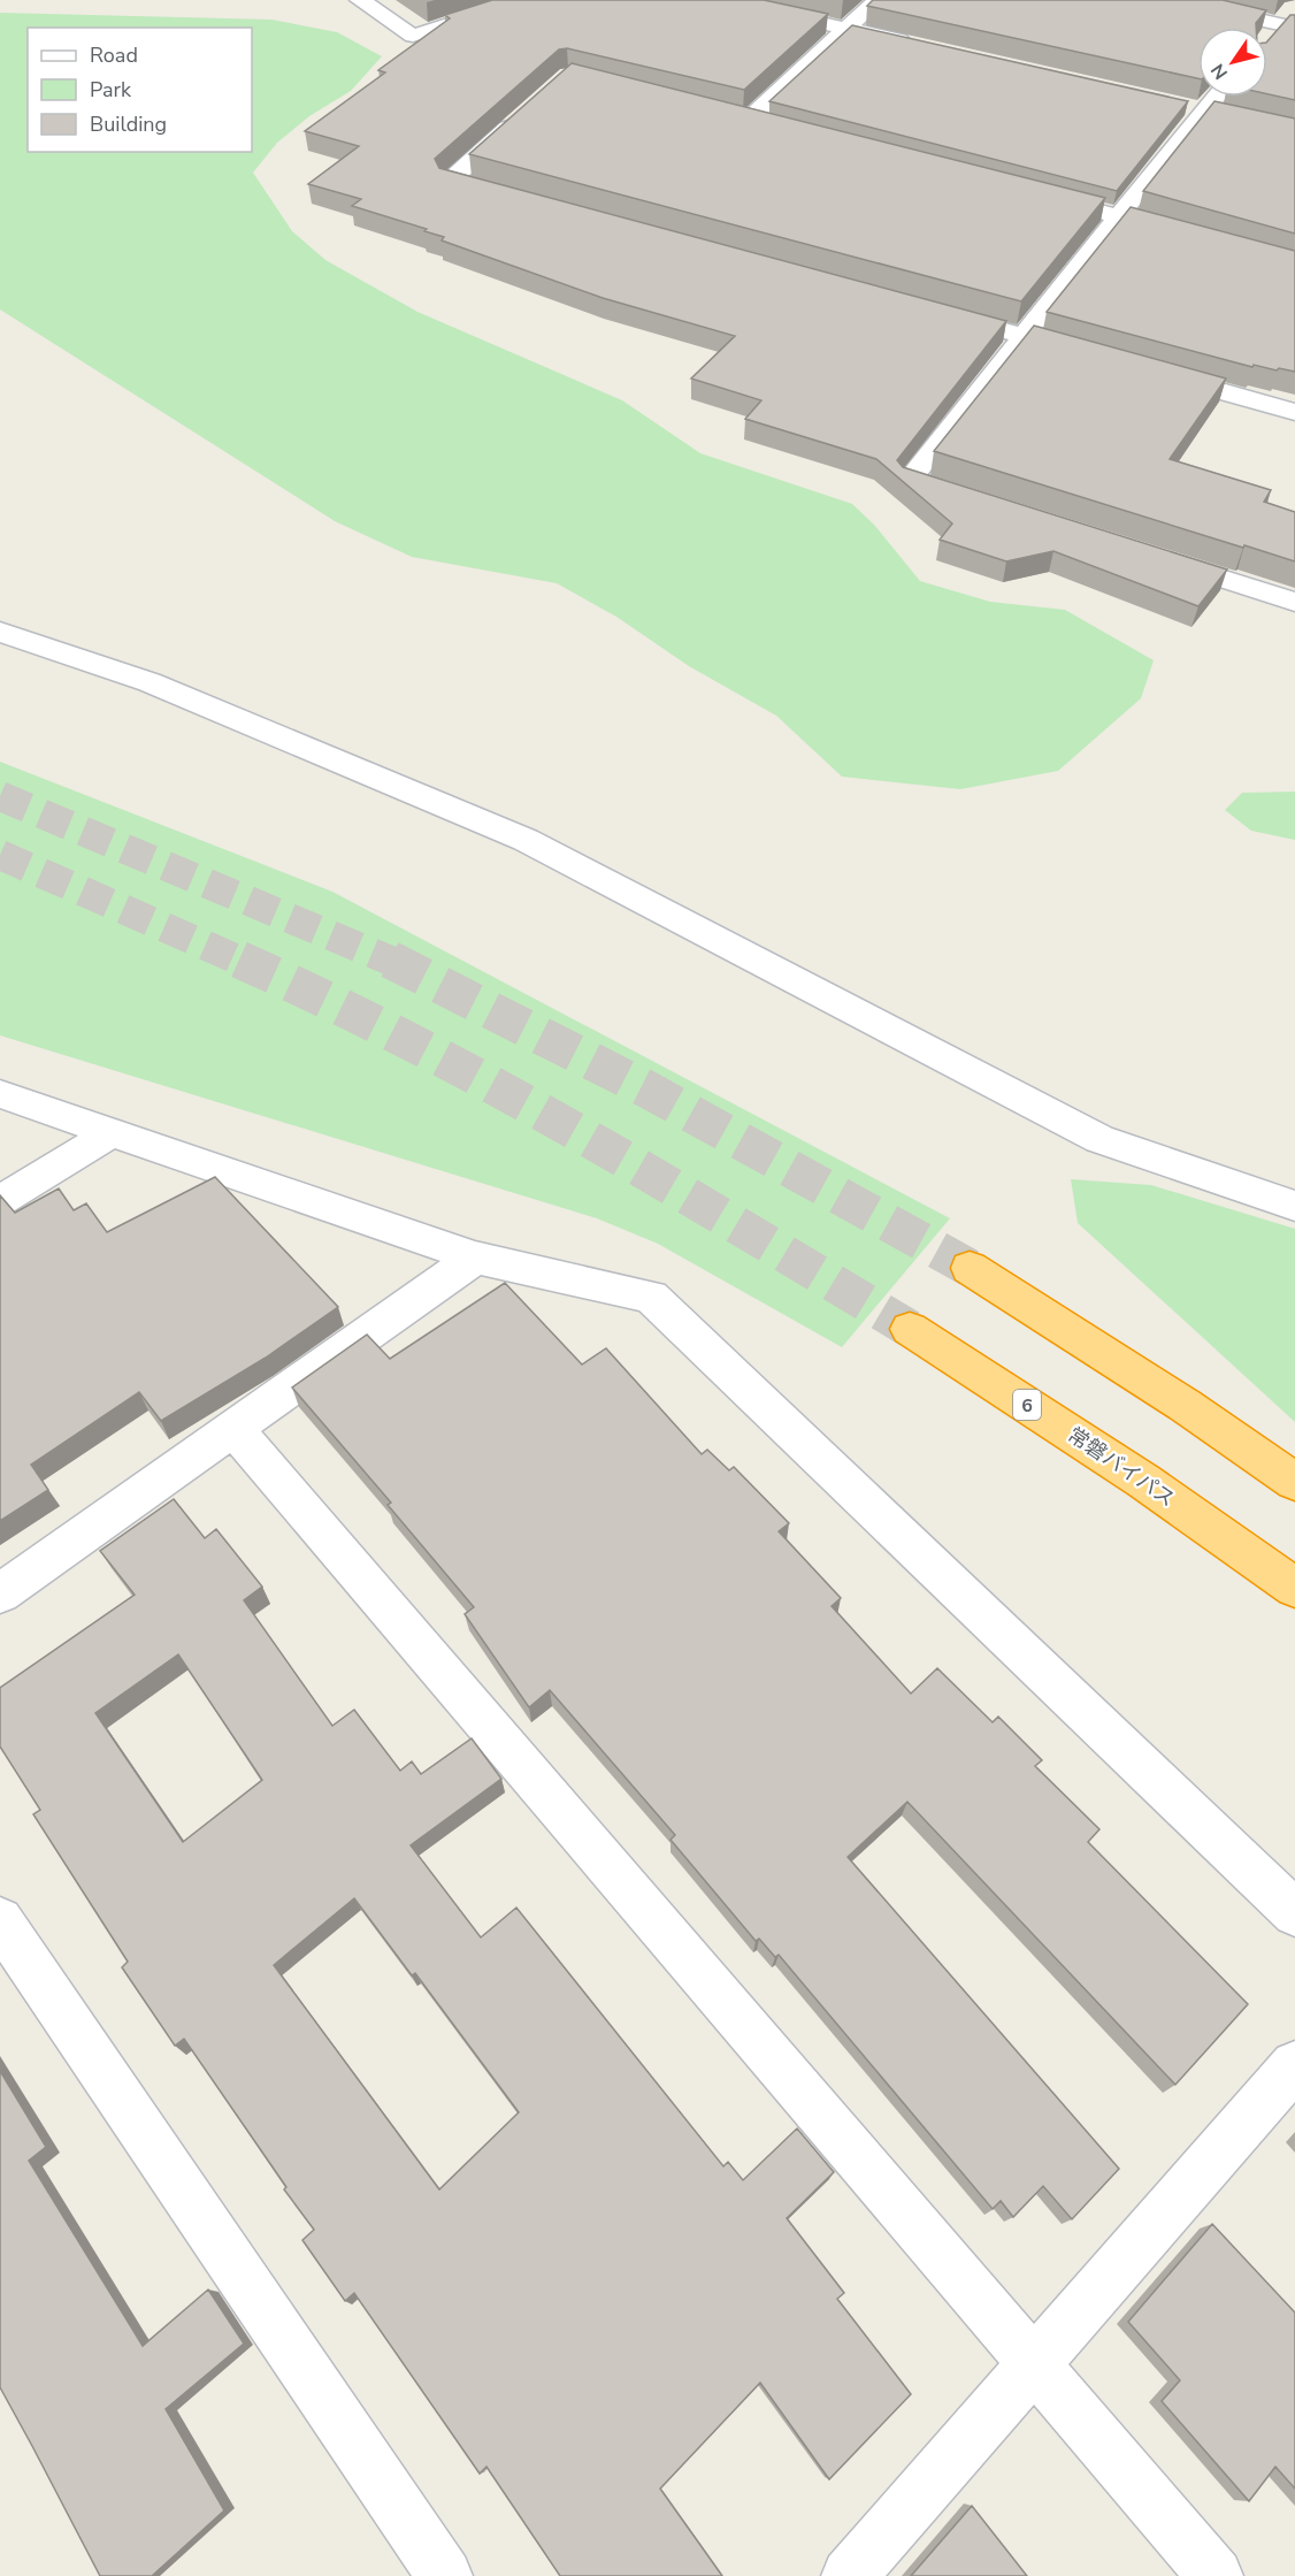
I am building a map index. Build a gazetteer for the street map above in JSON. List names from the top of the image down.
{
  "streets": {
    "highway": ["6", "常磐バイパス"]
  },
  "legend": ["Road", "Park", "Building"],
  "north": "bottom left"
}
